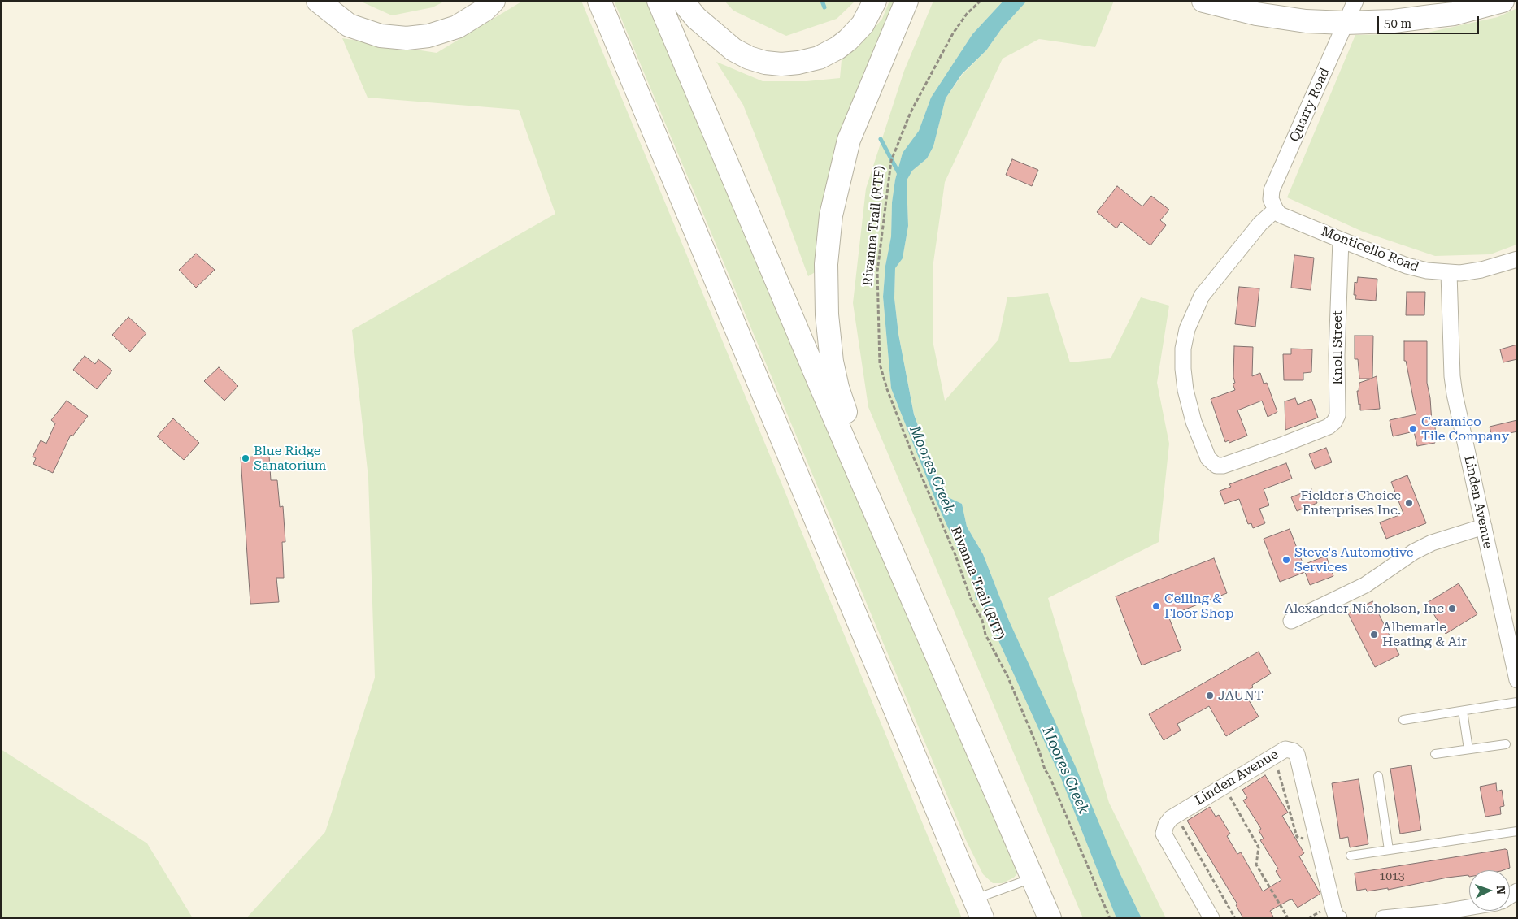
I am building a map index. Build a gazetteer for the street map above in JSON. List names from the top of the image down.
{
  "streets": {
    "street": [
      "Quarry Road",
      "Monticello Road",
      "Knoll Street",
      "Linden Avenue"
    ],
    "path": ["Rivanna Trail (RTF)"]
  },
  "crossings": [
    ["Quarry Road", "Monticello Road"],
    ["Quarry Road", "Knoll Street"],
    ["Monticello Road", "Knoll Street"],
    ["Monticello Road", "Linden Avenue"]
  ],
  "water": ["Moores Creek"],
  "places": [
    "Ceramico Tile Company",
    "Blue Ridge Sanatorium",
    "Fielder's Choice Enterprises Inc.",
    "Steve's Automotive Services",
    "Ceiling & Floor Shop",
    "Alexander Nicholson, Inc",
    "Albemarle Heating & Air",
    "JAUNT"
  ],
  "house_numbers": ["1013"],
  "scale_bar": "50 m",
  "north": "right"
}
